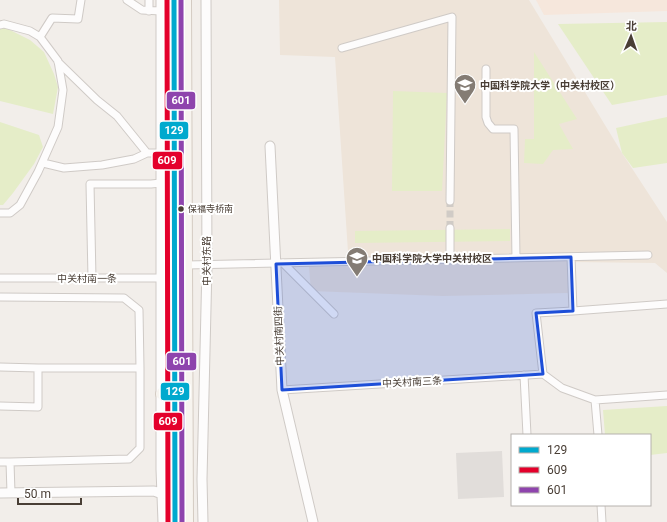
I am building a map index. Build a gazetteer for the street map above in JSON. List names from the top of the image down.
{
  "streets": {
    "main road": ["中关村东路"],
    "street": ["中关村南一条", "中关村南四街", "中关村南三条"]
  },
  "crossings": [
    ["中关村南四街", "中关村南三条"]
  ],
  "places": {
    "school or university": ["中国科学院大学（中关村校区）", "中国科学院大学中关村校区"],
    "other": ["保福寺桥南"]
  },
  "lines": ["transit line 129", "transit line 609", "transit line 601"],
  "legend": ["129", "609", "601"],
  "scale_bar": "50 m",
  "north": "top"
}
